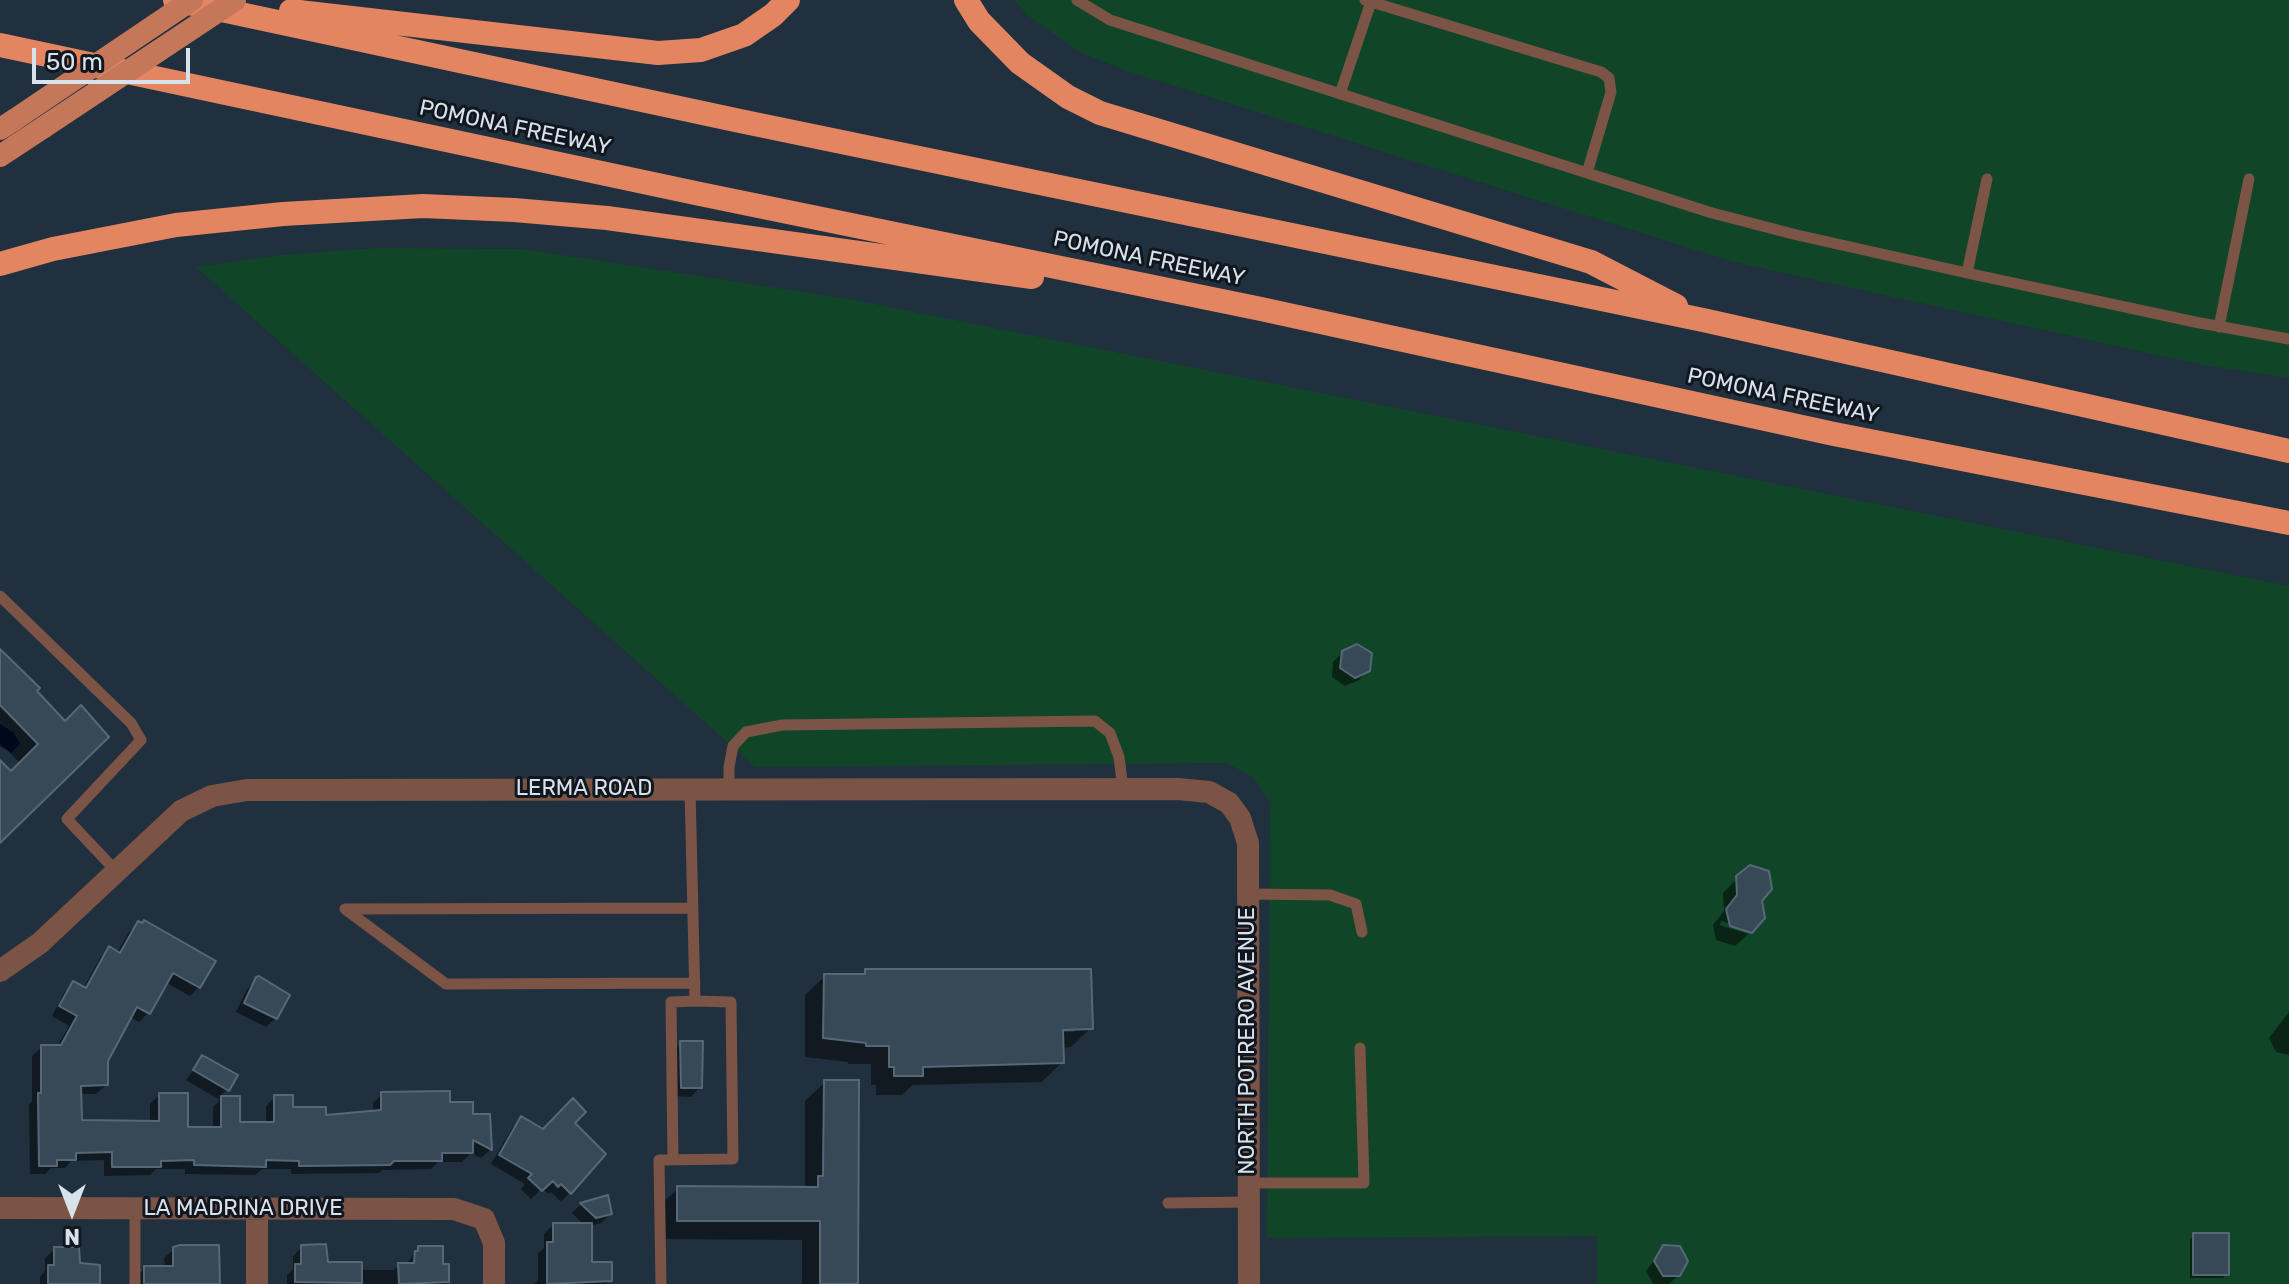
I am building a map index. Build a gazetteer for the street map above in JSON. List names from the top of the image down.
{
  "streets": {
    "highway": ["POMONA FREEWAY"],
    "street": ["LERMA ROAD", "NORTH POTRERO AVENUE", "LA MADRINA DRIVE"]
  },
  "crossings": [
    ["LERMA ROAD", "NORTH POTRERO AVENUE"]
  ],
  "scale_bar": "50 m",
  "north": "bottom"
}
